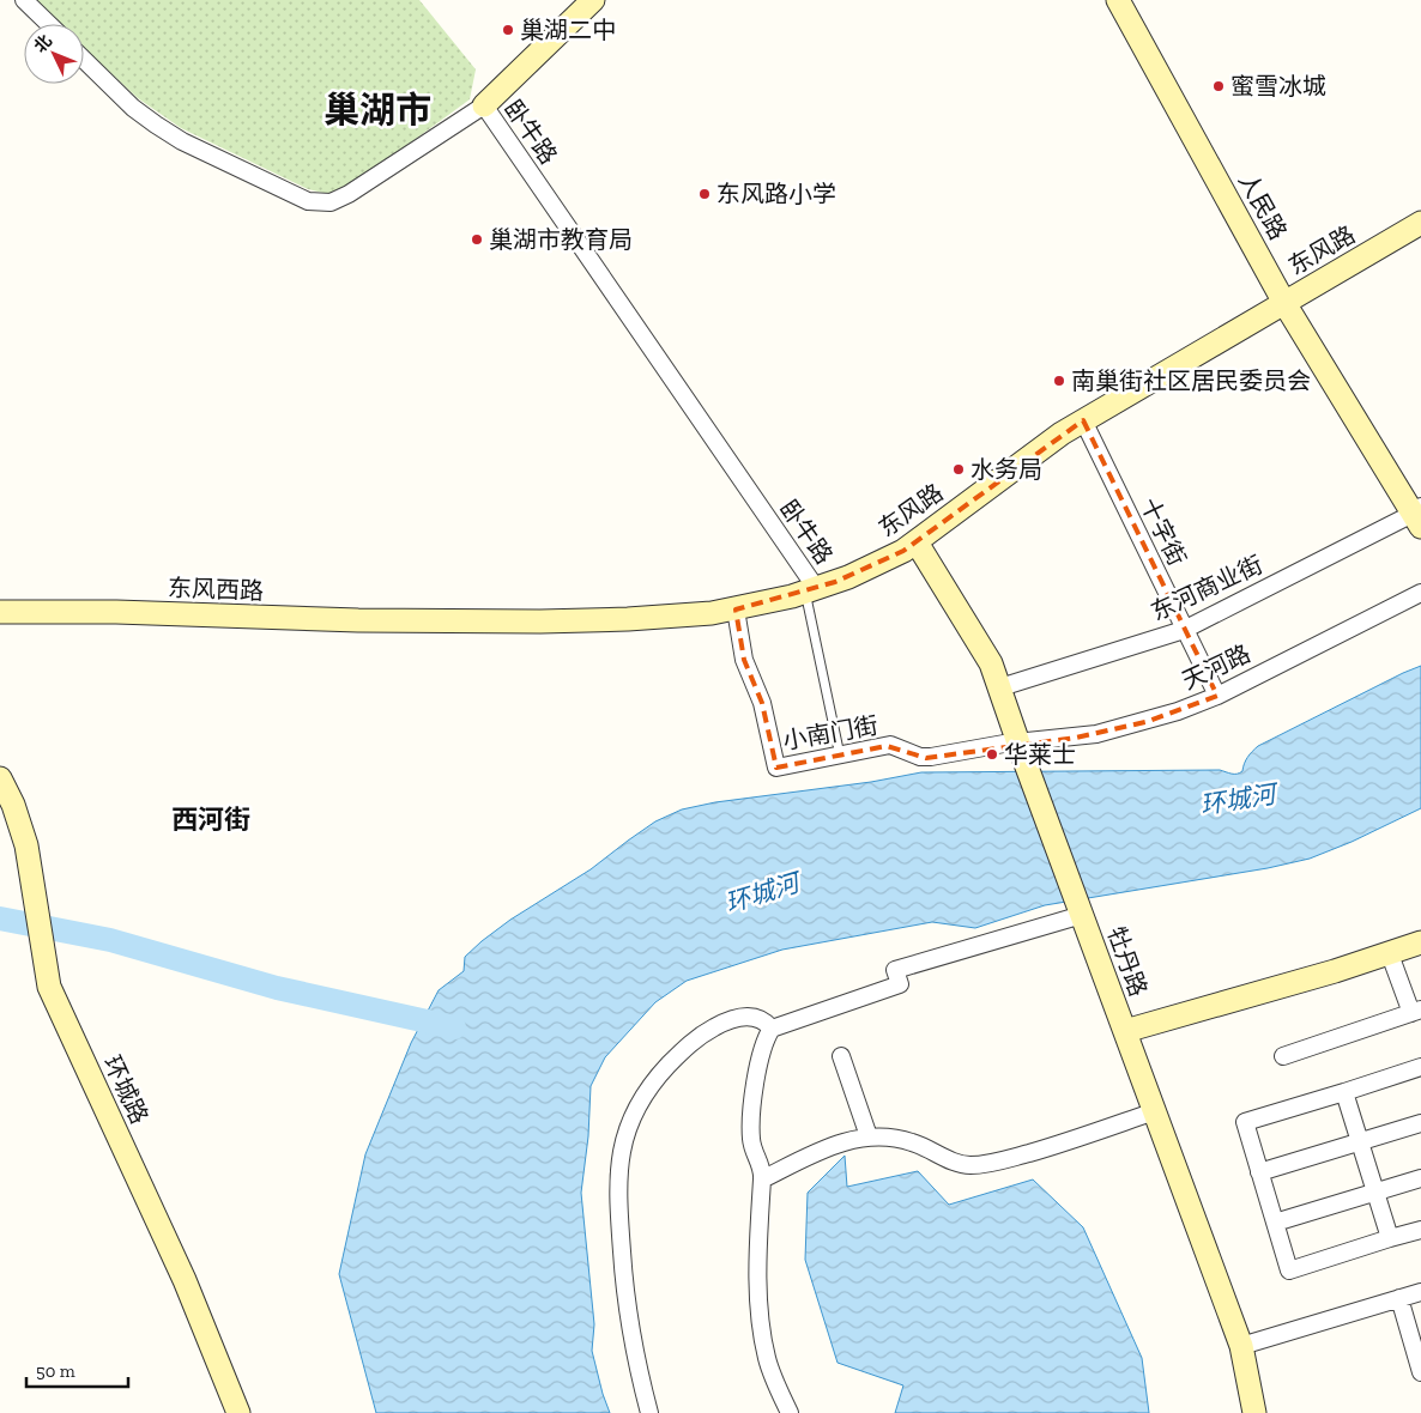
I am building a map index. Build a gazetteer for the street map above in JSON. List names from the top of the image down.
{
  "streets": {
    "street": [
      "卧牛路",
      "人民路",
      "东风路",
      "十字街",
      "东河商业街",
      "东风西路",
      "天河路",
      "小南门街",
      "牡丹路",
      "环城路"
    ]
  },
  "crossings": [
    ["卧牛路", "东风路"],
    ["人民路", "东风路"],
    ["人民路", "东河商业街"],
    ["东风路", "十字街"],
    ["东风路", "东风西路"],
    ["东风路", "小南门街"],
    ["东风路", "牡丹路"],
    ["十字街", "东河商业街"],
    ["十字街", "天河路"],
    ["东河商业街", "牡丹路"],
    ["天河路", "小南门街"],
    ["天河路", "牡丹路"],
    ["小南门街", "牡丹路"]
  ],
  "districts": ["巢湖市", "西河街"],
  "water": ["环城河"],
  "places": [
    "巢湖二中",
    "蜜雪冰城",
    "东风路小学",
    "巢湖市教育局",
    "南巢街社区居民委员会",
    "水务局",
    "华莱士"
  ],
  "scale_bar": "50 m",
  "north": "top left"
}
